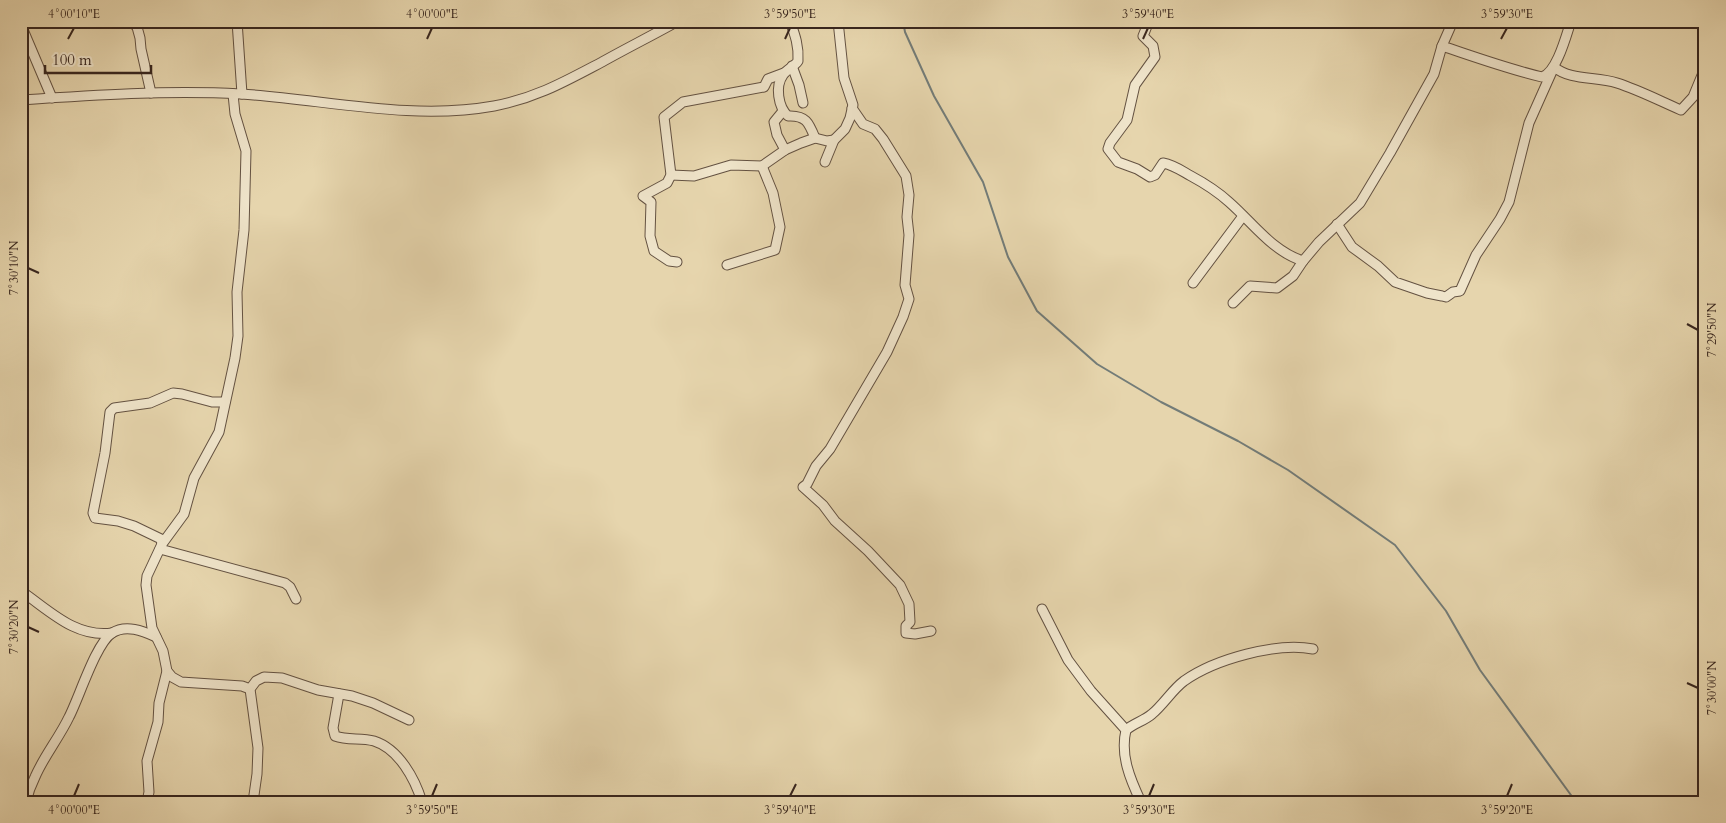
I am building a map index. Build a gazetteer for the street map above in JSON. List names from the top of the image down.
{
  "scale_bar": "100 m",
  "coordinates": [
    "4°00'10\"E",
    "4°00'00\"E",
    "3°59'50\"E",
    "3°59'40\"E",
    "3°59'30\"E",
    "7°30'10\"N",
    "7°29'50\"N",
    "7°30'20\"N",
    "7°30'00\"N",
    "3°59'20\"E"
  ]
}
